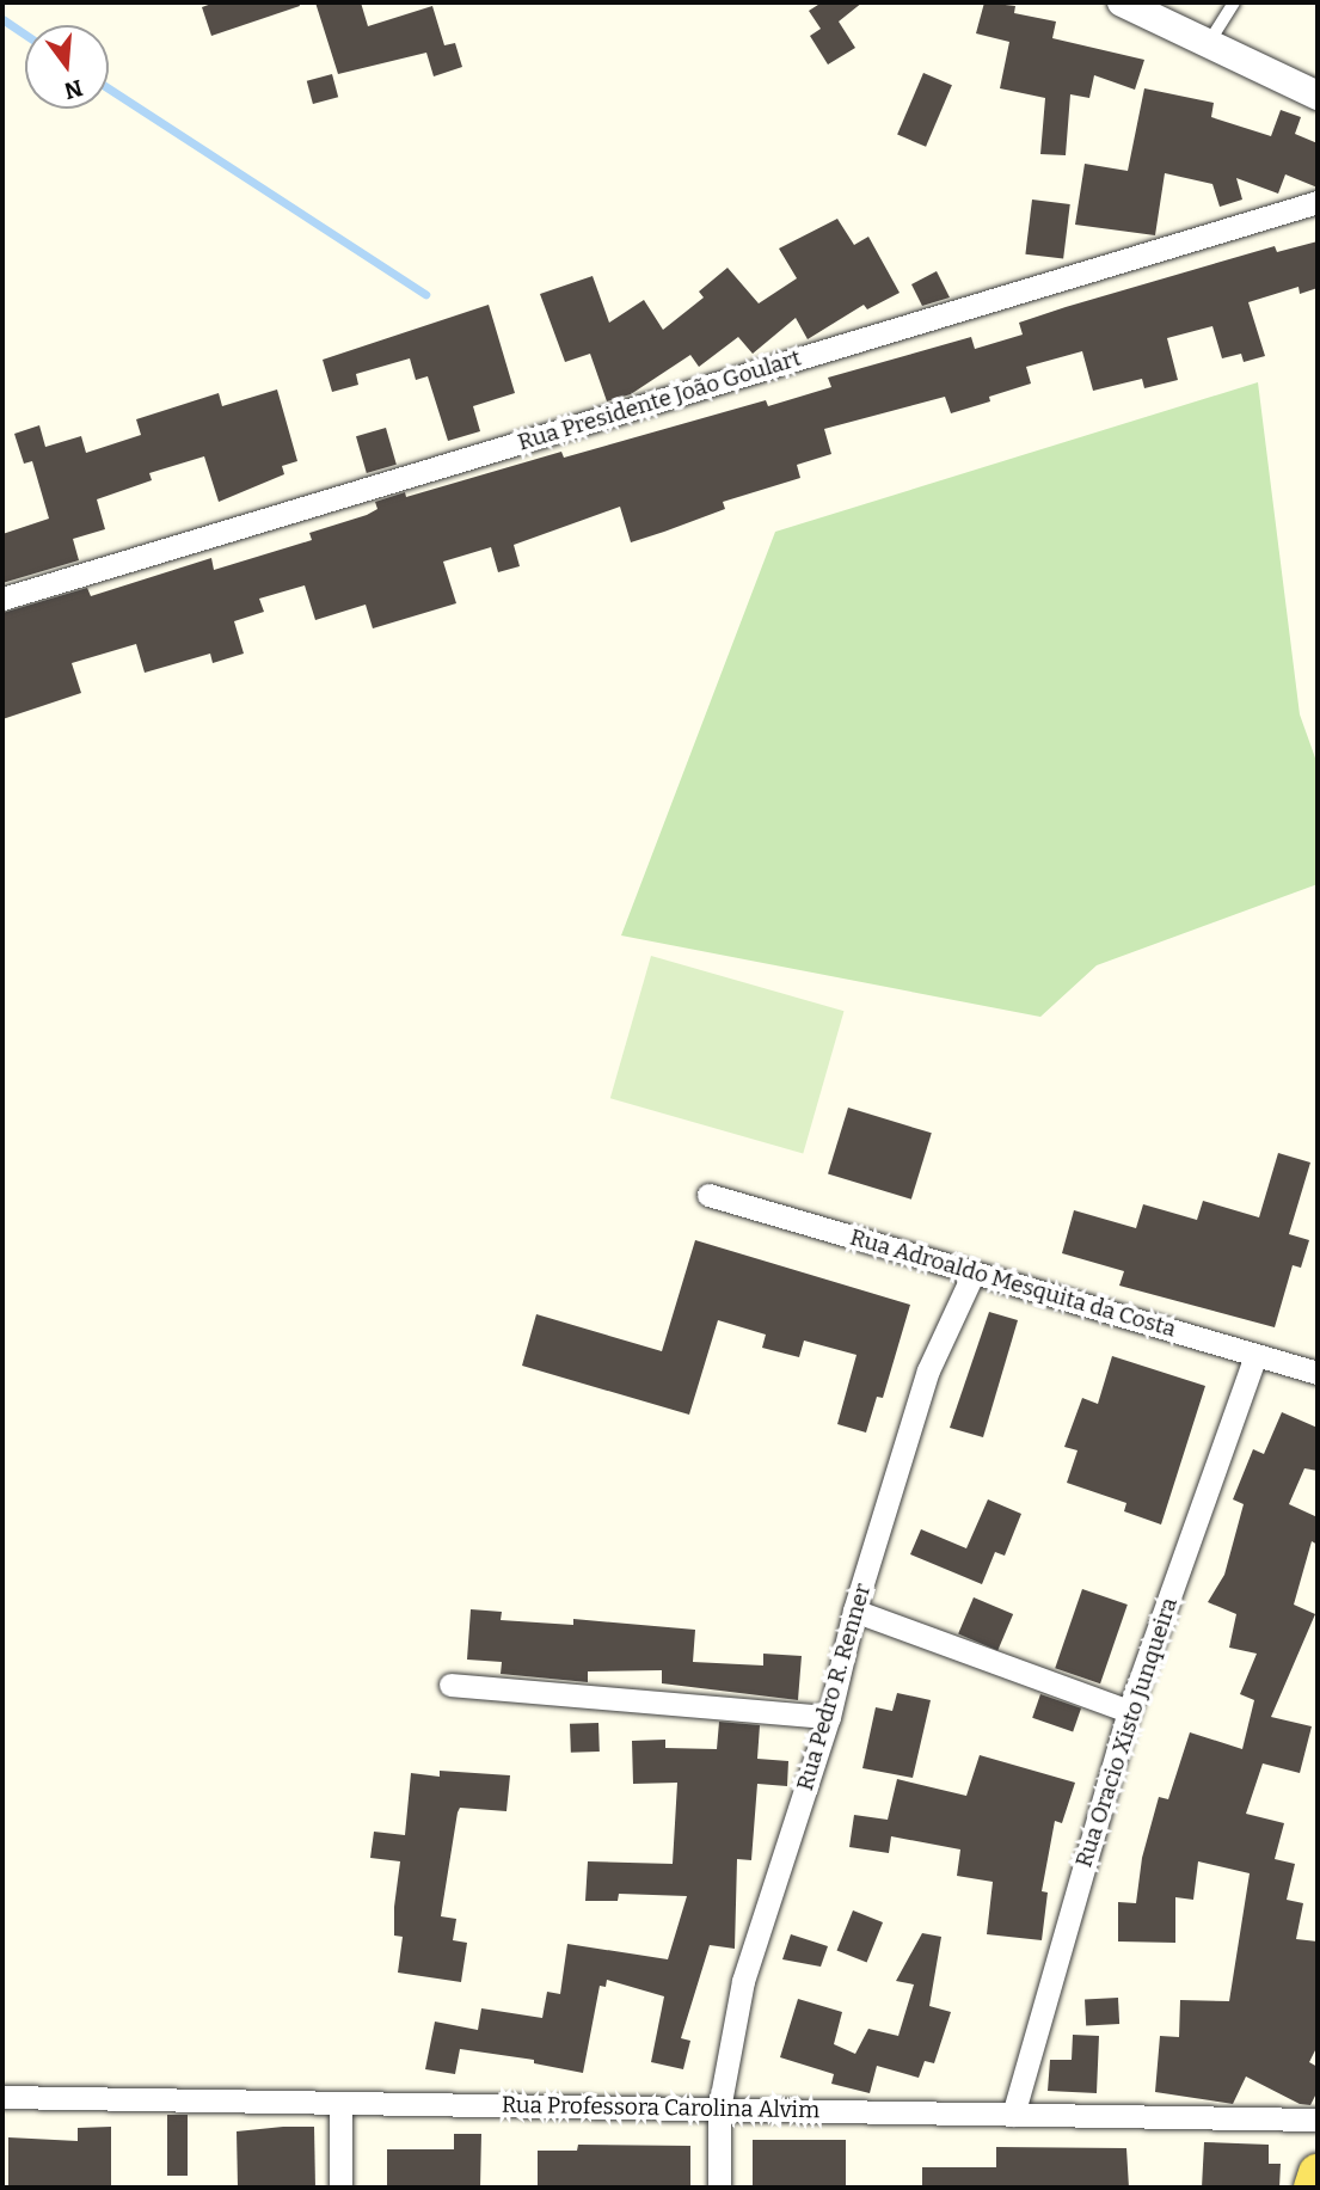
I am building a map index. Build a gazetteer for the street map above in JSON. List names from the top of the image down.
{
  "streets": {
    "street": [
      "Rua Presidente João Goulart",
      "Rua Adroaldo Mesquita da Costa",
      "Rua Pedro R. Renner",
      "Rua Oracio Xisto Junqueira",
      "Rua Professora Carolina Alvim"
    ]
  },
  "crossings": [
    ["Rua Adroaldo Mesquita da Costa", "Rua Pedro R. Renner"],
    ["Rua Adroaldo Mesquita da Costa", "Rua Oracio Xisto Junqueira"],
    ["Rua Pedro R. Renner", "Rua Professora Carolina Alvim"],
    ["Rua Oracio Xisto Junqueira", "Rua Professora Carolina Alvim"]
  ],
  "north": "bottom"
}
